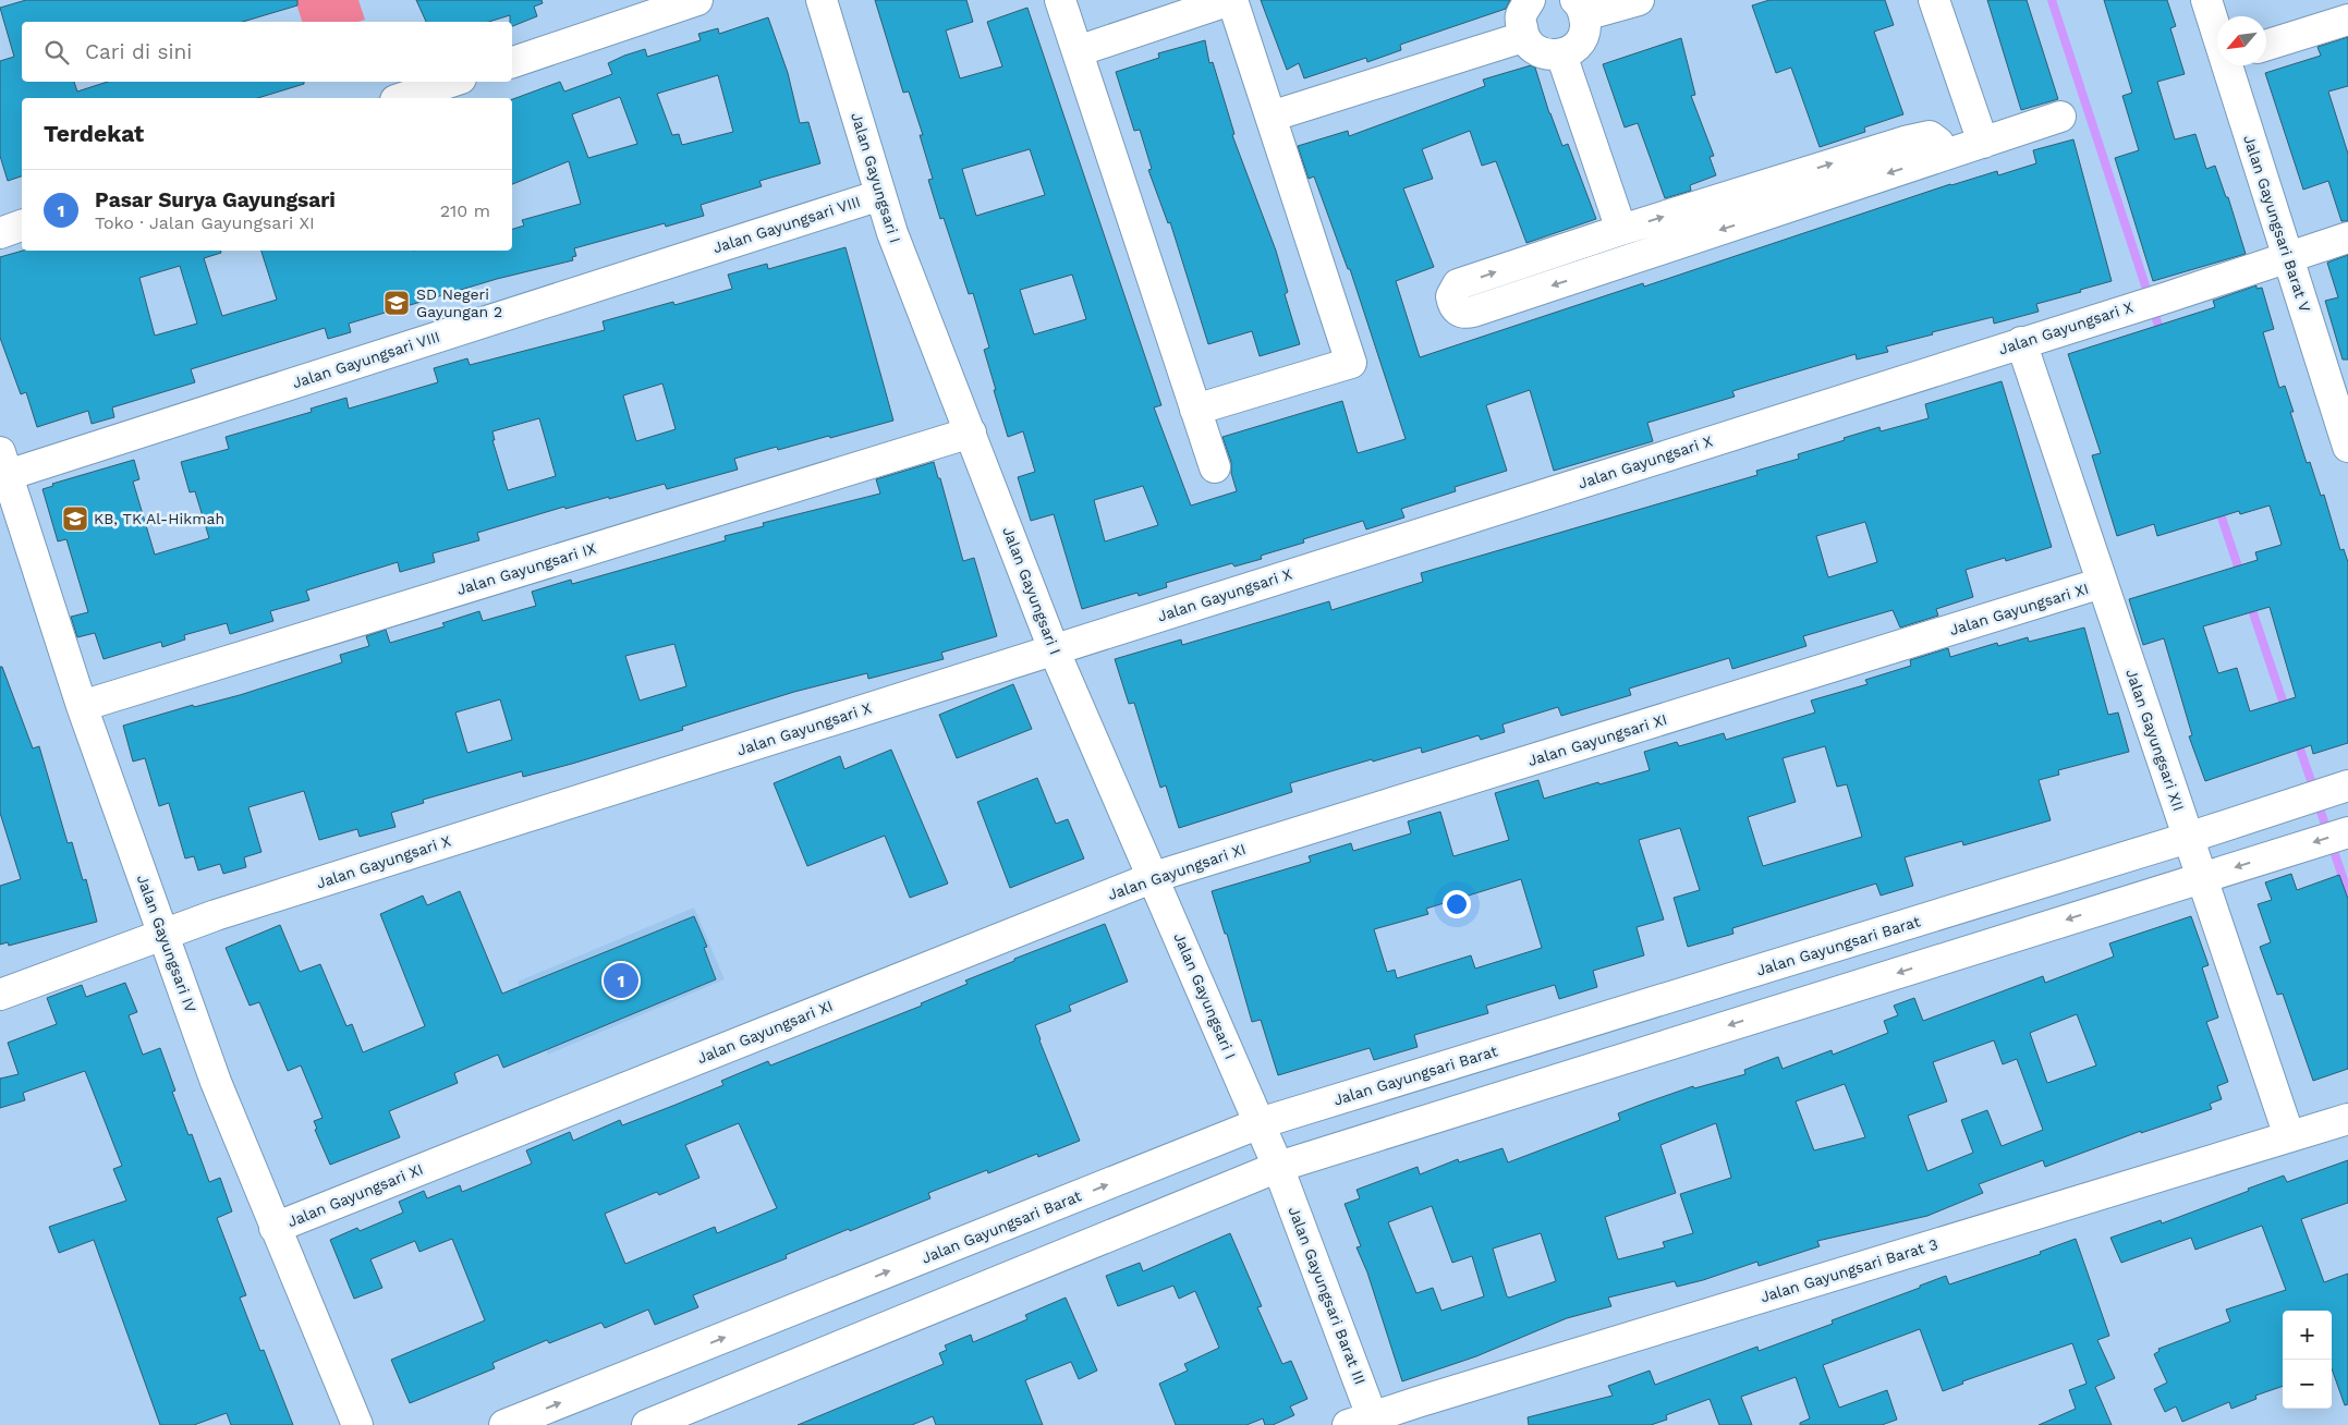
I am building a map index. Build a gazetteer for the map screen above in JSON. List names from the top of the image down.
{
  "streets": {
    "street": [
      "Jalan Gayungsari I",
      "Jalan Gayungsari Barat V",
      "Jalan Gayungsari VIII",
      "Jalan Gayungsari X",
      "Jalan Gayungsari IX",
      "Jalan Gayungsari XI",
      "Jalan Gayungsari XII",
      "Jalan Gayungsari IV",
      "Jalan Gayungsari Barat",
      "Jalan Gayungsari Barat 3",
      "Jalan Gayungsari Barat III"
    ]
  },
  "crossings": [
    ["Jalan Gayungsari I", "Jalan Gayungsari VIII"],
    ["Jalan Gayungsari I", "Jalan Gayungsari X"],
    ["Jalan Gayungsari I", "Jalan Gayungsari IX"],
    ["Jalan Gayungsari I", "Jalan Gayungsari XI"],
    ["Jalan Gayungsari I", "Jalan Gayungsari Barat"],
    ["Jalan Gayungsari I", "Jalan Gayungsari Barat III"],
    ["Jalan Gayungsari Barat V", "Jalan Gayungsari X"],
    ["Jalan Gayungsari VIII", "Jalan Gayungsari IV"],
    ["Jalan Gayungsari X", "Jalan Gayungsari XII"],
    ["Jalan Gayungsari X", "Jalan Gayungsari IV"],
    ["Jalan Gayungsari IX", "Jalan Gayungsari IV"],
    ["Jalan Gayungsari XI", "Jalan Gayungsari XII"],
    ["Jalan Gayungsari XI", "Jalan Gayungsari IV"],
    ["Jalan Gayungsari XII", "Jalan Gayungsari Barat"],
    ["Jalan Gayungsari XII", "Jalan Gayungsari Barat 3"],
    ["Jalan Gayungsari Barat 3", "Jalan Gayungsari Barat III"]
  ],
  "places": {
    "school or university": ["SD Negeri Gayungan 2", "KB, TK Al-Hikmah"]
  },
  "north": "bottom left",
  "page": {
    "search": "Cari di sini",
    "heading": "Terdekat",
    "list": [
      {
        "mark": "1",
        "name": "Pasar Surya Gayungsari",
        "note": "Toko · Jalan Gayungsari XI",
        "value": "210 m"
      }
    ],
    "pins": "1",
    "map_buttons": ["+", "−"]
  }
}
